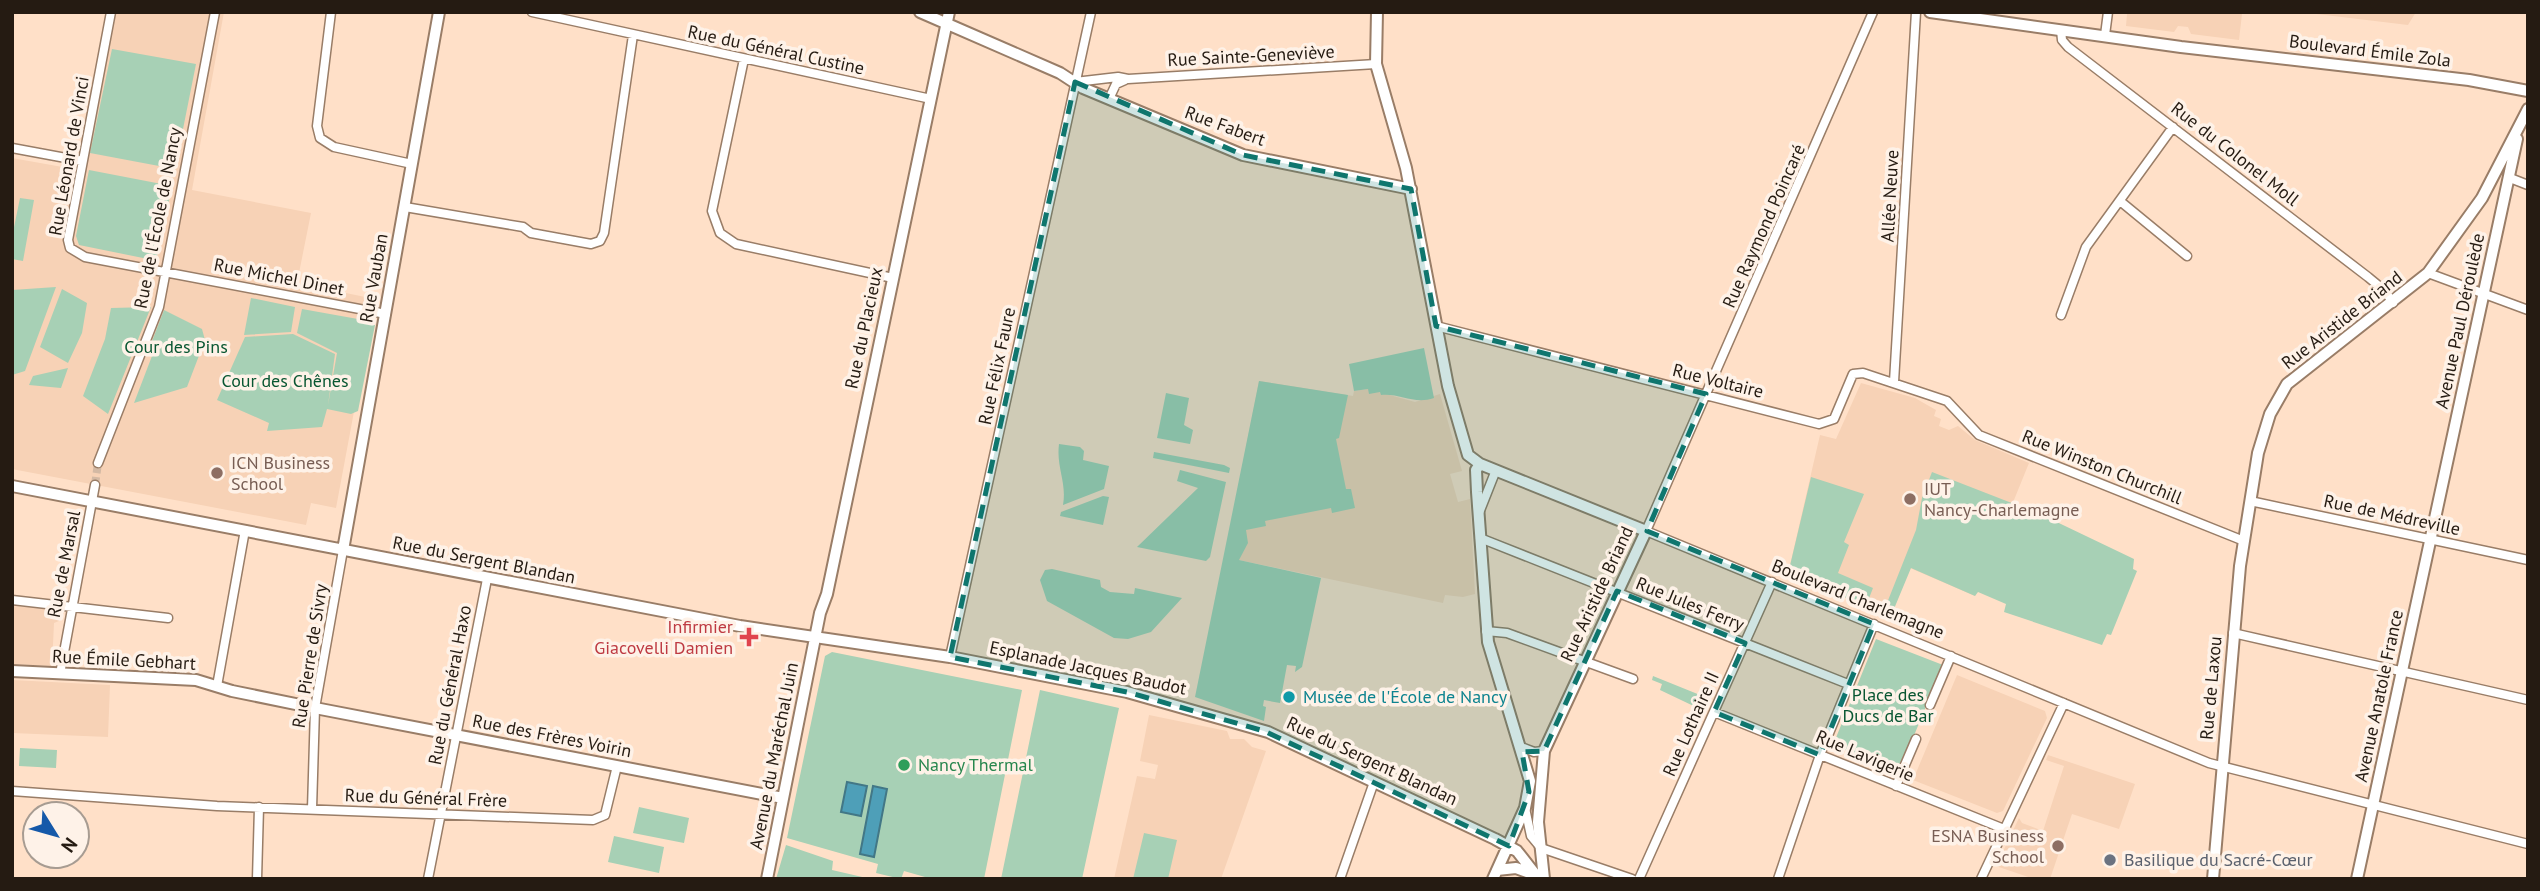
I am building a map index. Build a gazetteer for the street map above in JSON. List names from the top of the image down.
{
  "streets": {
    "street": [
      "Rue du Général Custine",
      "Boulevard Émile Zola",
      "Rue Sainte-Geneviève",
      "Rue Fabert",
      "Rue du Colonel Moll",
      "Rue Léonard de Vinci",
      "Allée Neuve",
      "Rue de l'École de Nancy",
      "Rue Raymond Poincaré",
      "Rue Michel Dinet",
      "Rue Vauban",
      "Rue Aristide Briand",
      "Avenue Paul Déroulède",
      "Rue du Placieux",
      "Rue Félix Faure",
      "Rue Voltaire",
      "Rue Winston Churchill",
      "Rue de Médreville",
      "Rue du Sergent Blandan",
      "Rue de Marsal",
      "Boulevard Charlemagne",
      "Rue Jules Ferry",
      "Rue Pierre de Sivry",
      "Rue Émile Gebhart",
      "Esplanade Jacques Baudot",
      "Rue du Général Haxo",
      "Rue de Laxou",
      "Avenue Anatole France",
      "Rue Lothaire II",
      "Rue des Frères Voirin",
      "Avenue du Maréchal Juin",
      "Rue Lavigerie",
      "Rue du Général Frère"
    ]
  },
  "crossings": [
    ["Rue du Général Custine", "Rue du Placieux"],
    ["Boulevard Émile Zola", "Rue du Colonel Moll"],
    ["Rue Sainte-Geneviève", "Rue Fabert"],
    ["Rue Sainte-Geneviève", "Rue Félix Faure"],
    ["Rue Fabert", "Rue du Placieux"],
    ["Rue Fabert", "Rue Félix Faure"],
    ["Rue du Colonel Moll", "Rue Aristide Briand"],
    ["Rue Léonard de Vinci", "Rue de l'École de Nancy"],
    ["Rue Léonard de Vinci", "Rue Michel Dinet"],
    ["Allée Neuve", "Rue Voltaire"],
    ["Rue de l'École de Nancy", "Rue Michel Dinet"],
    ["Rue Raymond Poincaré", "Rue Aristide Briand"],
    ["Rue Raymond Poincaré", "Rue Voltaire"],
    ["Rue Michel Dinet", "Rue Vauban"],
    ["Rue Vauban", "Rue du Sergent Blandan"],
    ["Rue Vauban", "Rue Pierre de Sivry"],
    ["Rue Aristide Briand", "Avenue Paul Déroulède"],
    ["Rue Aristide Briand", "Rue de Médreville"],
    ["Rue Aristide Briand", "Boulevard Charlemagne"],
    ["Rue Aristide Briand", "Rue Jules Ferry"],
    ["Rue Aristide Briand", "Rue de Laxou"],
    ["Avenue Paul Déroulède", "Avenue Anatole France"],
    ["Rue du Placieux", "Rue du Sergent Blandan"],
    ["Rue du Placieux", "Avenue du Maréchal Juin"],
    ["Rue Félix Faure", "Rue du Sergent Blandan"],
    ["Rue Félix Faure", "Esplanade Jacques Baudot"],
    ["Rue Voltaire", "Rue Winston Churchill"],
    ["Rue Winston Churchill", "Rue de Laxou"],
    ["Rue de Médreville", "Rue de Laxou"],
    ["Rue de Médreville", "Avenue Anatole France"],
    ["Rue du Sergent Blandan", "Rue de Marsal"],
    ["Rue du Sergent Blandan", "Rue Pierre de Sivry"],
    ["Rue du Sergent Blandan", "Esplanade Jacques Baudot"],
    ["Rue du Sergent Blandan", "Rue du Général Haxo"],
    ["Rue du Sergent Blandan", "Avenue du Maréchal Juin"],
    ["Rue de Marsal", "Rue Émile Gebhart"],
    ["Boulevard Charlemagne", "Rue de Laxou"],
    ["Boulevard Charlemagne", "Avenue Anatole France"],
    ["Boulevard Charlemagne", "Rue Lothaire II"],
    ["Rue Jules Ferry", "Rue Lothaire II"],
    ["Rue Pierre de Sivry", "Rue Émile Gebhart"],
    ["Rue Pierre de Sivry", "Rue des Frères Voirin"],
    ["Rue Pierre de Sivry", "Rue du Général Frère"],
    ["Rue Émile Gebhart", "Rue des Frères Voirin"],
    ["Rue du Général Haxo", "Rue des Frères Voirin"],
    ["Rue du Général Haxo", "Rue du Général Frère"],
    ["Rue Lothaire II", "Rue Lavigerie"],
    ["Rue des Frères Voirin", "Avenue du Maréchal Juin"],
    ["Rue des Frères Voirin", "Rue du Général Frère"]
  ],
  "parks": ["Cour des Pins", "Cour des Chênes", "Place des Ducs de Bar"],
  "places": {
    "other": [
      "ICN Business School",
      "IUT Nancy-Charlemagne",
      "Musée de l'École de Nancy",
      "Nancy Thermal",
      "ESNA Business School",
      "Basilique du Sacré-Cœur"
    ],
    "health": ["Infirmier Giacovelli Damien"]
  },
  "north": "bottom right"
}
